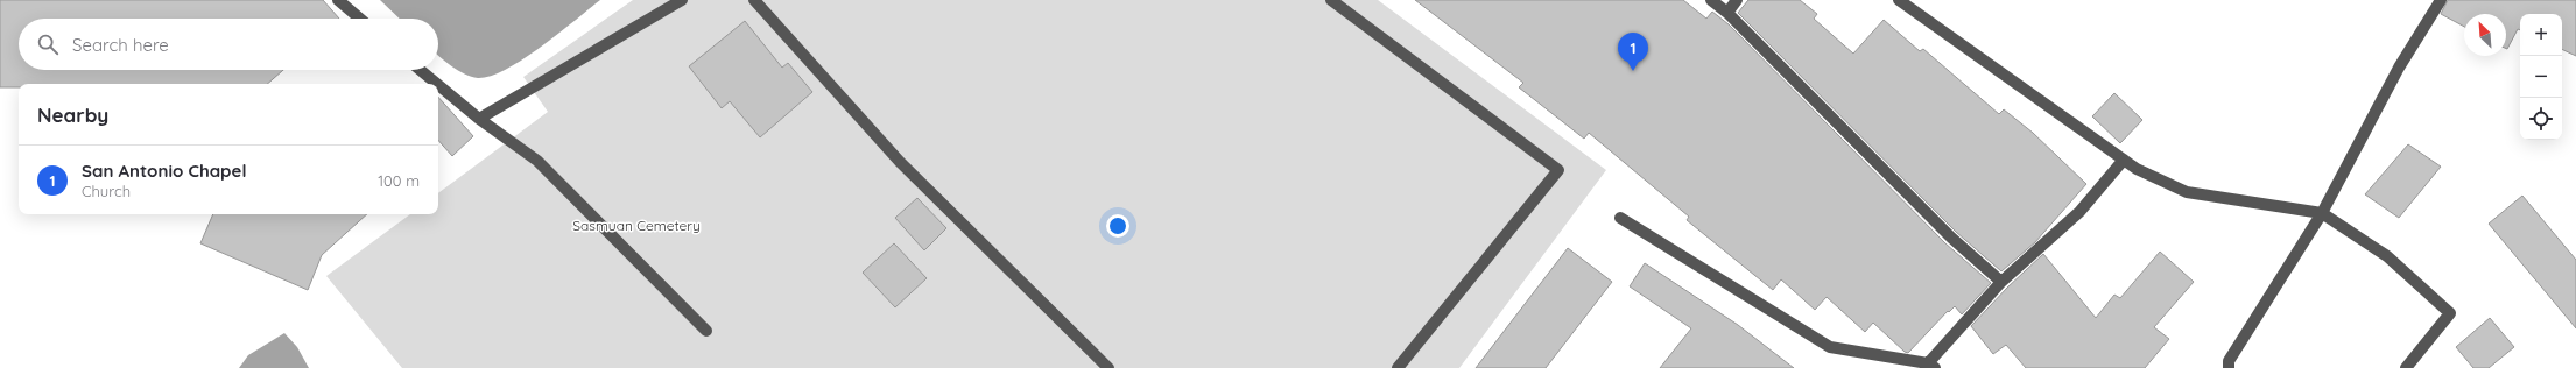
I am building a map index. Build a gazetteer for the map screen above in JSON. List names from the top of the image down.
{
  "parks": ["Sasmuan Cemetery"],
  "north": "top left",
  "page": {
    "map_buttons": ["+", "−"],
    "search": "Search here",
    "pins": "1",
    "heading": "Nearby",
    "list": [
      {
        "mark": "1",
        "name": "San Antonio Chapel",
        "note": "Church",
        "value": "100 m"
      }
    ]
  }
}
